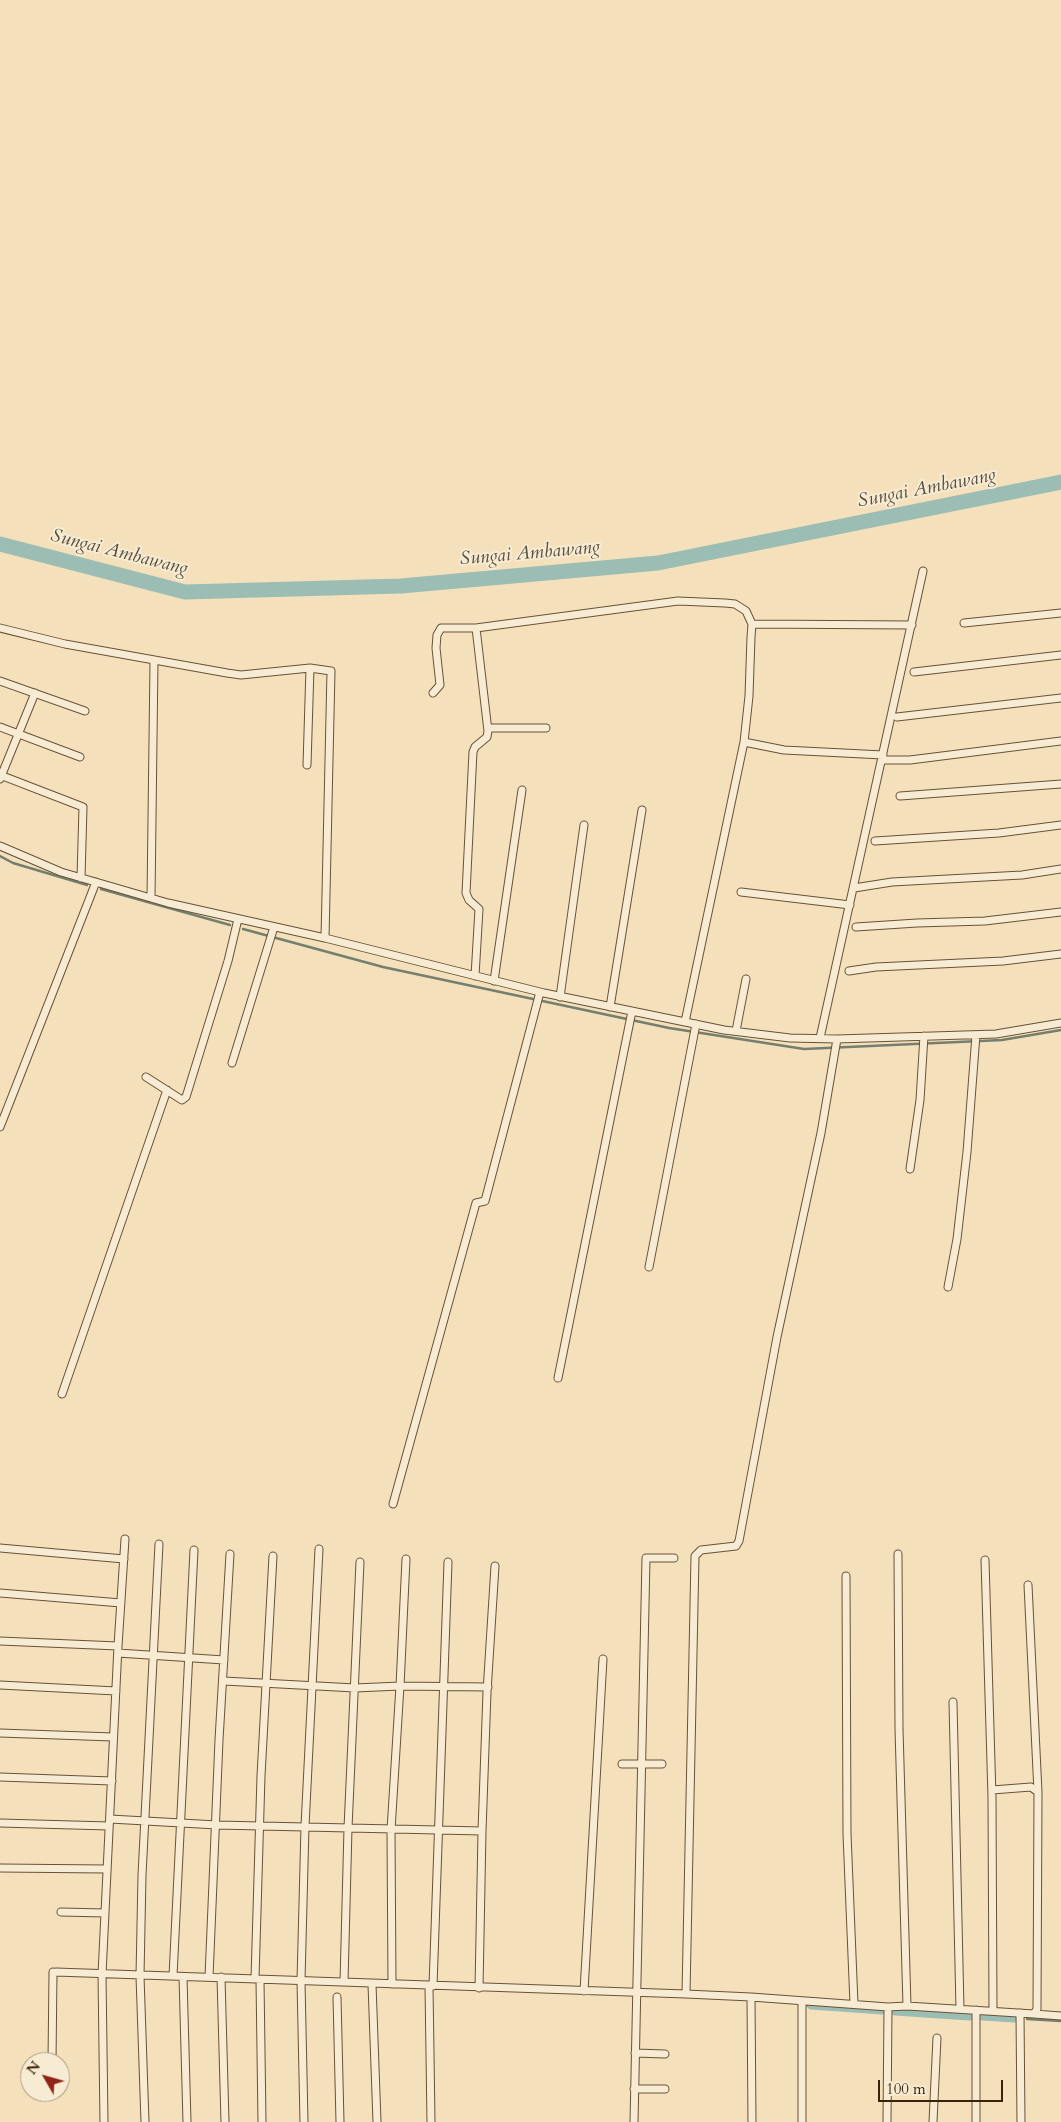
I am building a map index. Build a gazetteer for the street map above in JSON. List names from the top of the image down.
{
  "water": ["Sungai Ambawang"],
  "scale_bar": "100 m",
  "north": "top left"
}
